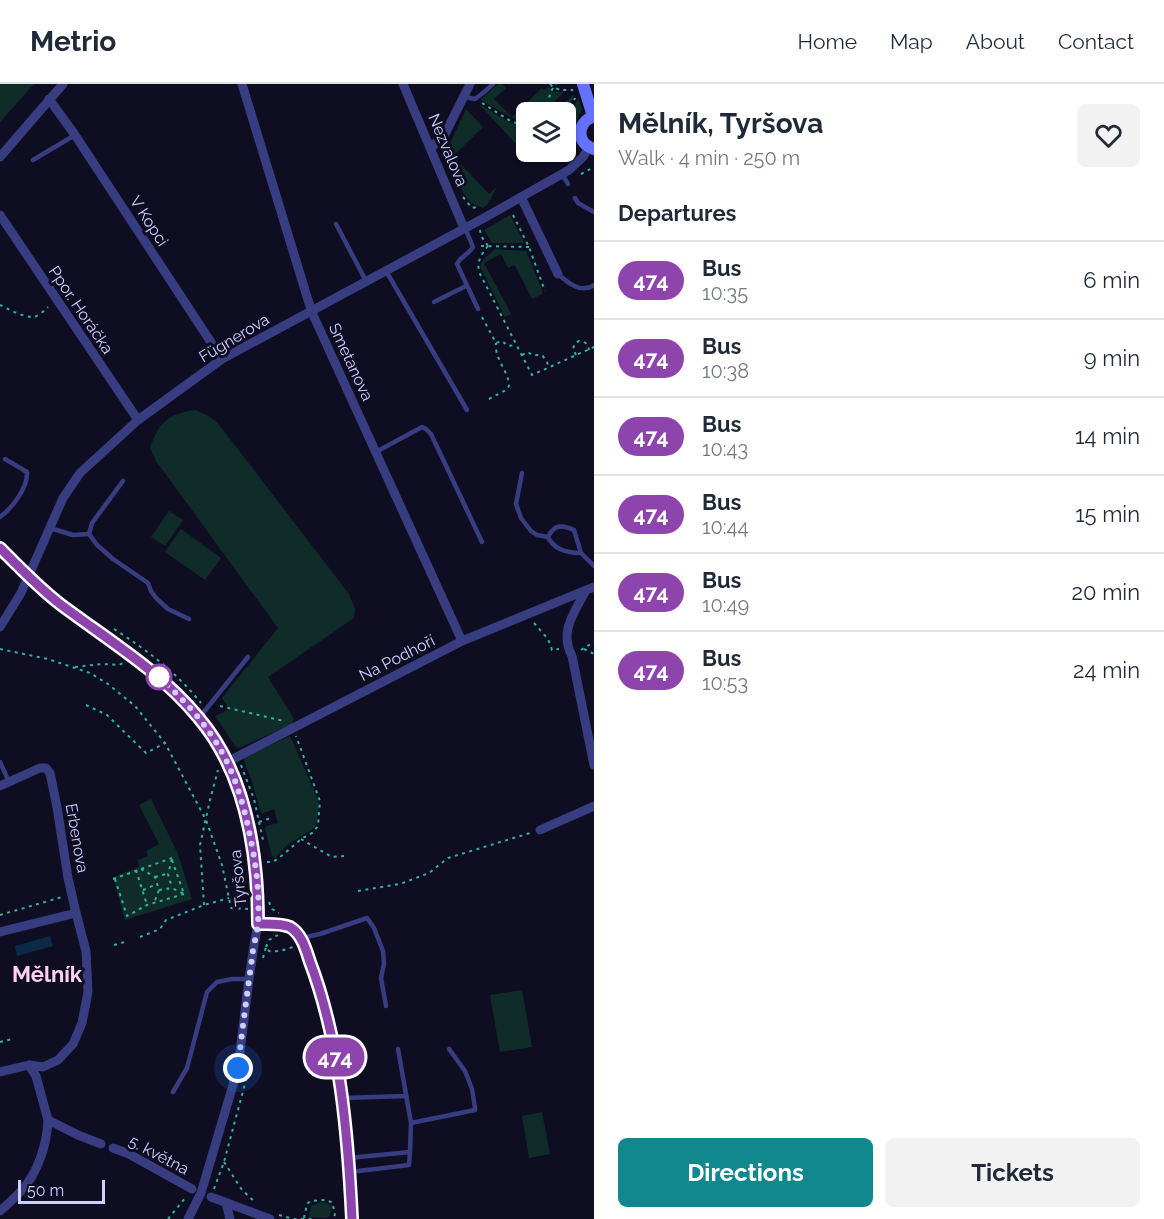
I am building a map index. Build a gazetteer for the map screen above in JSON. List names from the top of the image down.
{
  "streets": {
    "street": [
      "Nezvalova",
      "V Kopci",
      "Ppor. Horáčka",
      "Fügnerova",
      "Smetanova",
      "Na Podhoří",
      "Erbenova",
      "Tyršova",
      "5. května"
    ]
  },
  "crossings": [
    ["Nezvalova", "Fügnerova"],
    ["V Kopci", "Fügnerova"],
    ["Ppor. Horáčka", "Fügnerova"],
    ["Fügnerova", "Smetanova"],
    ["Fügnerova", "Tyršova"],
    ["Smetanova", "Na Podhoří"],
    ["Na Podhoří", "Tyršova"],
    ["Tyršova", "5. května"]
  ],
  "districts": ["Mělník"],
  "lines": ["bus line 474"],
  "scale_bar": "50 m",
  "page": {
    "header": "Metrio",
    "nav": [
      "Home",
      "Map",
      "About",
      "Contact"
    ],
    "on_map": "474",
    "heading": [
      ["Mělník, Tyršova", "Walk · 4 min · 250 m"],
      "Departures"
    ],
    "list": [
      {
        "mark": "474",
        "name": "Bus",
        "note": "10:35",
        "value": "6 min"
      },
      {
        "mark": "474",
        "name": "Bus",
        "note": "10:38",
        "value": "9 min"
      },
      {
        "mark": "474",
        "name": "Bus",
        "note": "10:43",
        "value": "14 min"
      },
      {
        "mark": "474",
        "name": "Bus",
        "note": "10:44",
        "value": "15 min"
      },
      {
        "mark": "474",
        "name": "Bus",
        "note": "10:49",
        "value": "20 min"
      },
      {
        "mark": "474",
        "name": "Bus",
        "note": "10:53",
        "value": "24 min"
      }
    ],
    "buttons": ["Directions", "Tickets"],
    "scale": "50 m"
  }
}
